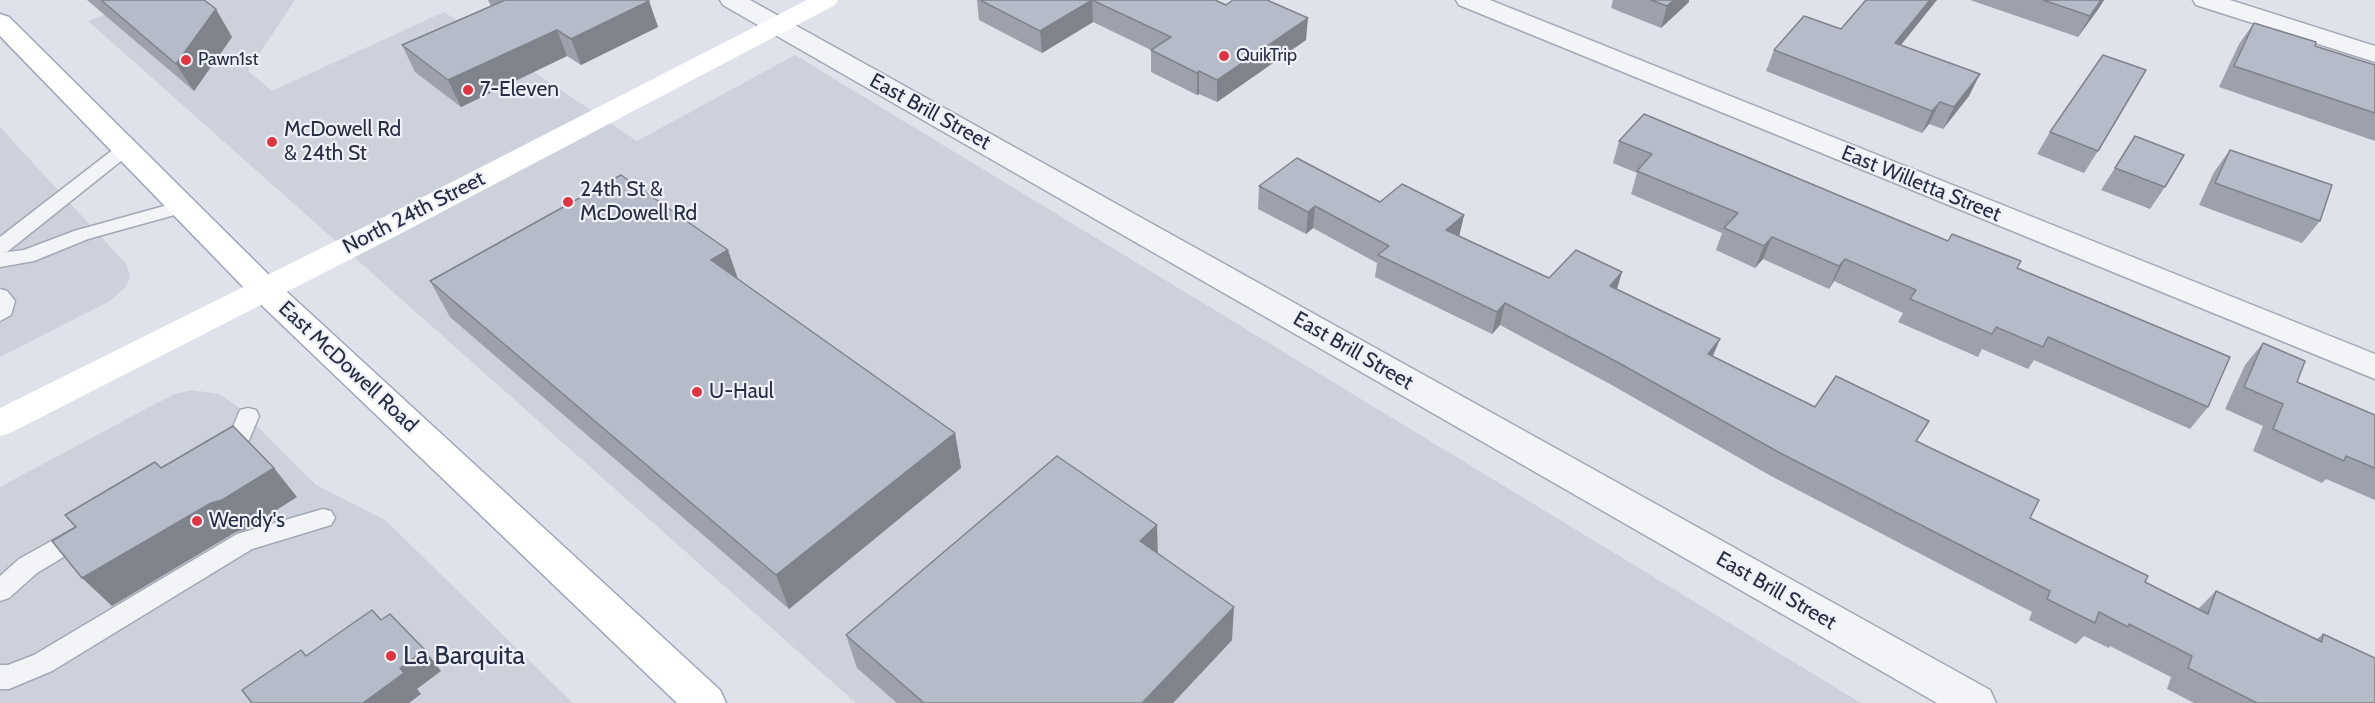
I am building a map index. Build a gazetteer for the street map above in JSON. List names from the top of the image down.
{
  "streets": {
    "main road": ["North 24th Street", "East McDowell Road"],
    "street": ["East Brill Street", "East Willetta Street"]
  },
  "crossings": [
    ["East Brill Street", "North 24th Street"],
    ["North 24th Street", "East McDowell Road"]
  ],
  "places": [
    "QuikTrip",
    "Pawn1st",
    "7-Eleven",
    "McDowell Rd & 24th St",
    "24th St & McDowell Rd",
    "U-Haul",
    "Wendy's",
    "La Barquita"
  ]
}
